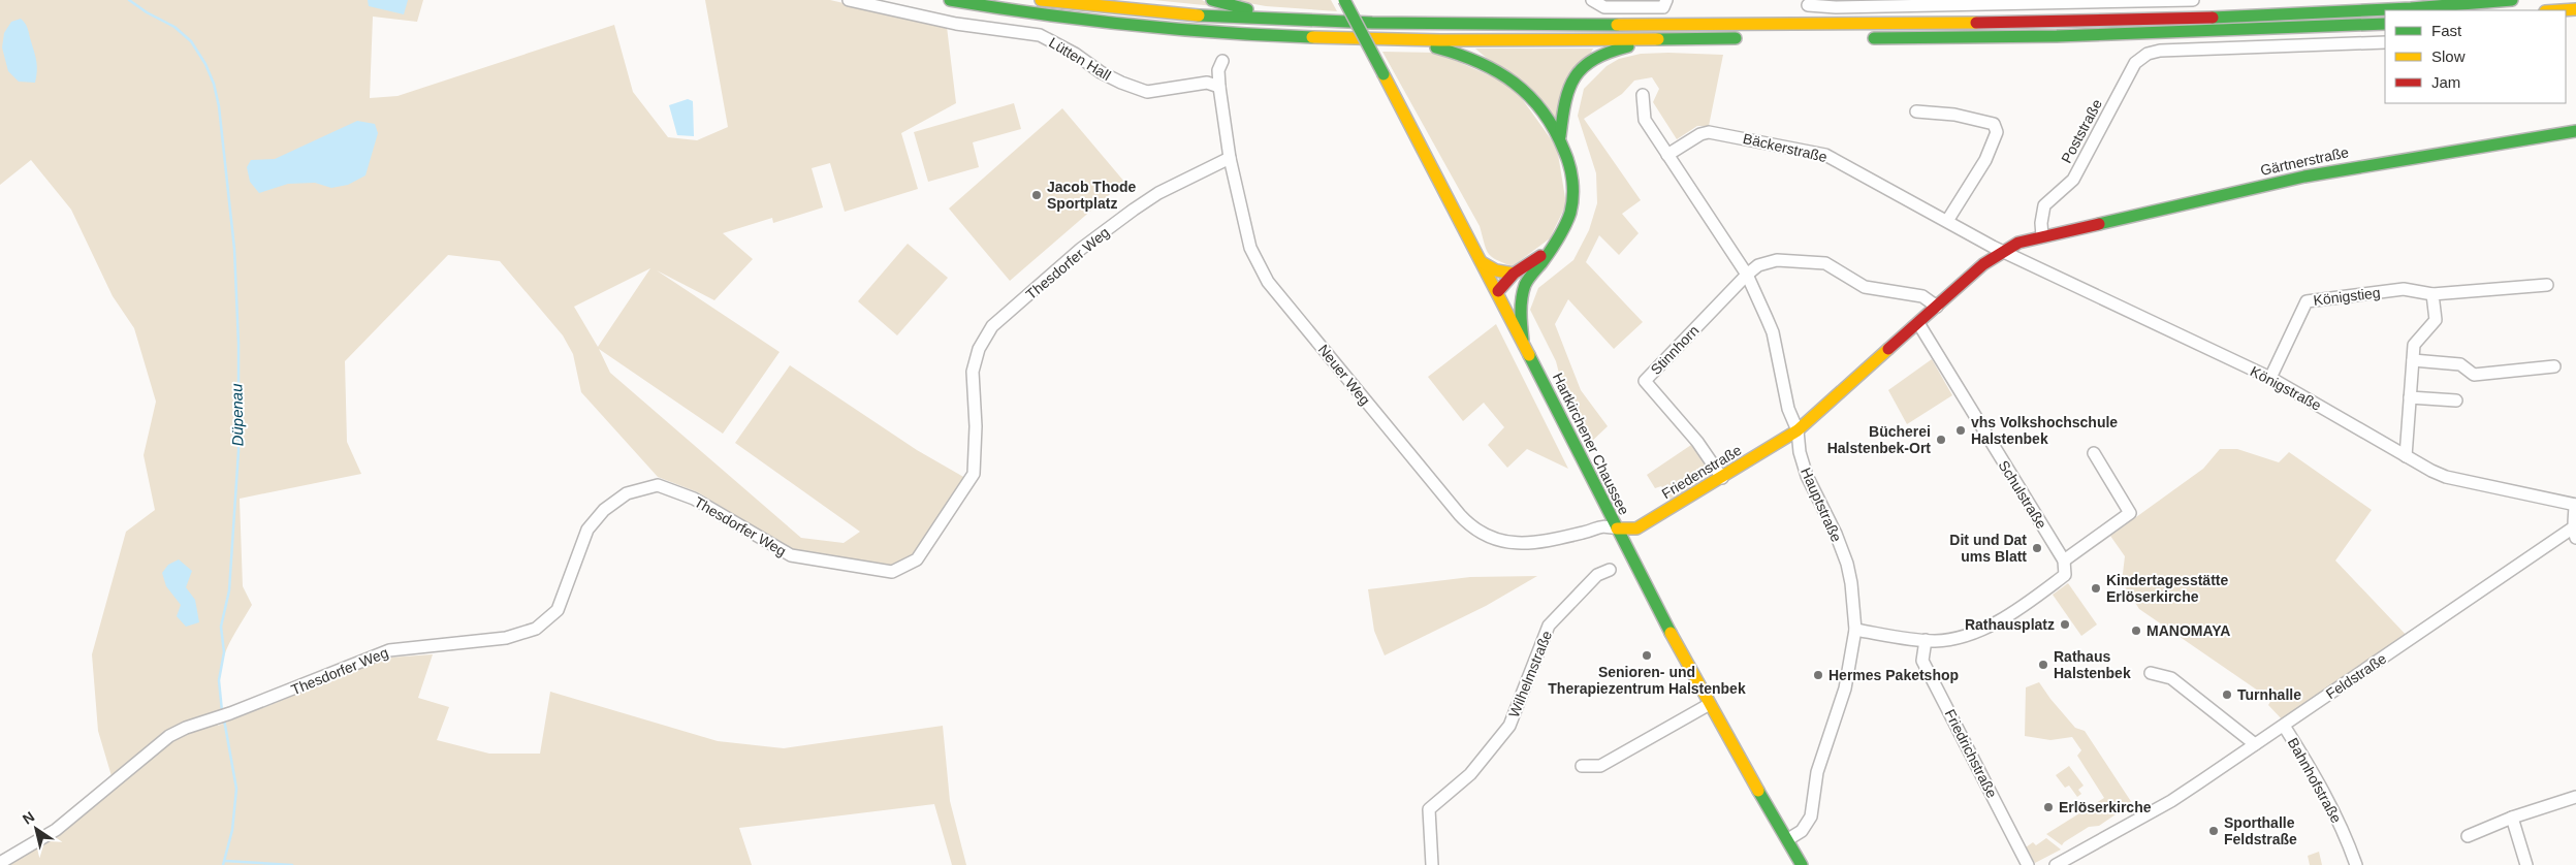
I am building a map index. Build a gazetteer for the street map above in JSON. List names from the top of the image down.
{
  "streets": {
    "main road": ["Gärtnerstraße", "Hartkirchener Chaussee", "Friedenstraße"],
    "street": [
      "Lütten Hall",
      "Poststraße",
      "Bäckerstraße",
      "Thesdorfer Weg",
      "Königstieg",
      "Stinnhorn",
      "Neuer Weg",
      "Königstraße",
      "Schulstraße",
      "Hauptstraße",
      "Wilhelmstraße",
      "Feldstraße",
      "Friedrichstraße",
      "Bahnhofstraße"
    ]
  },
  "crossings": [
    ["Lütten Hall", "Neuer Weg"],
    ["Poststraße", "Gärtnerstraße"],
    ["Bäckerstraße", "Königstraße"],
    ["Bäckerstraße", "Hauptstraße"],
    ["Thesdorfer Weg", "Neuer Weg"],
    ["Königstieg", "Königstraße"],
    ["Stinnhorn", "Friedenstraße"],
    ["Stinnhorn", "Hauptstraße"],
    ["Neuer Weg", "Hartkirchener Chaussee"],
    ["Neuer Weg", "Friedenstraße"],
    ["Hartkirchener Chaussee", "Friedenstraße"],
    ["Hartkirchener Chaussee", "Hauptstraße"],
    ["Friedenstraße", "Hauptstraße"],
    ["Feldstraße", "Bahnhofstraße"]
  ],
  "water": ["Düpenau"],
  "places": [
    "Jacob Thode Sportplatz",
    "vhs Volkshochschule Halstenbek",
    "Bücherei Halstenbek-Ort",
    "Dit und Dat ums Blatt",
    "Kindertagesstätte Erlöserkirche",
    "Rathausplatz",
    "MANOMAYA",
    "Senioren- und Therapiezentrum Halstenbek",
    "Rathaus Halstenbek",
    "Hermes Paketshop",
    "Turnhalle",
    "Erlöserkirche",
    "Sporthalle Feldstraße"
  ],
  "legend": ["Fast", "Slow", "Jam"],
  "north": "top left"
}
